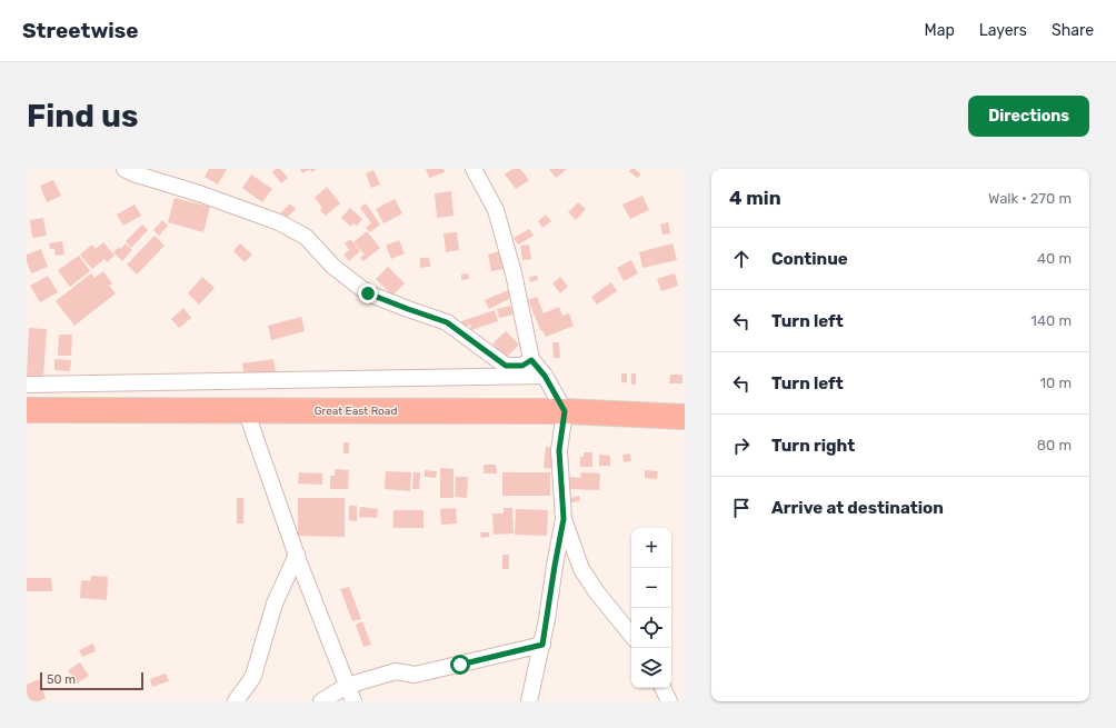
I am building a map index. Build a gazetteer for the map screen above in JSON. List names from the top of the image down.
{
  "streets": {
    "highway": ["Great East Road"]
  },
  "scale_bar": "50 m",
  "page": {
    "header": "Streetwise",
    "nav": ["Map", "Layers", "Share"],
    "buttons": "Directions",
    "title": "Find us",
    "heading": ["4 min", "Walk · 270 m"],
    "list": [
      ["Continue", "40 m"],
      ["Turn left", "140 m"],
      ["Turn left", "10 m"],
      ["Turn right", "80 m"],
      "Arrive at destination"
    ],
    "map_buttons": ["+", "−"],
    "scale": "50 m"
  }
}
